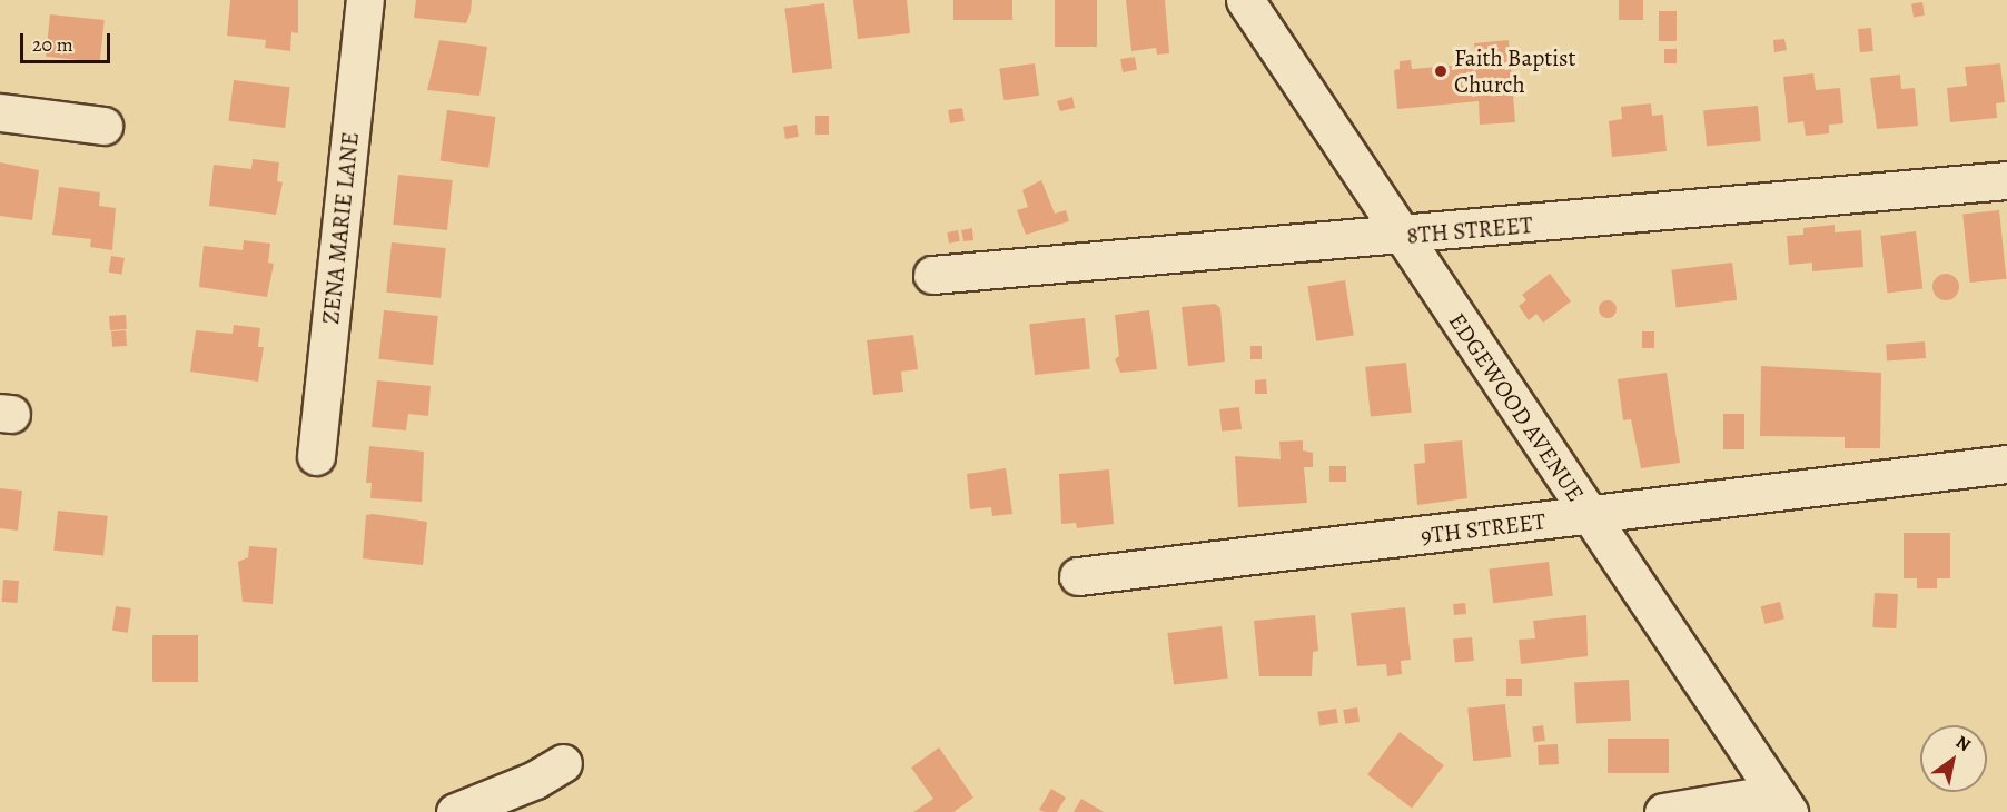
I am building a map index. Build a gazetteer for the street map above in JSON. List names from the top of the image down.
{
  "streets": {
    "street": [
      "ZENA MARIE LANE",
      "8TH STREET",
      "EDGEWOOD AVENUE",
      "9TH STREET"
    ]
  },
  "crossings": [
    ["8TH STREET", "EDGEWOOD AVENUE"],
    ["EDGEWOOD AVENUE", "9TH STREET"]
  ],
  "places": ["Faith Baptist Church"],
  "scale_bar": "20 m",
  "north": "top right"
}
